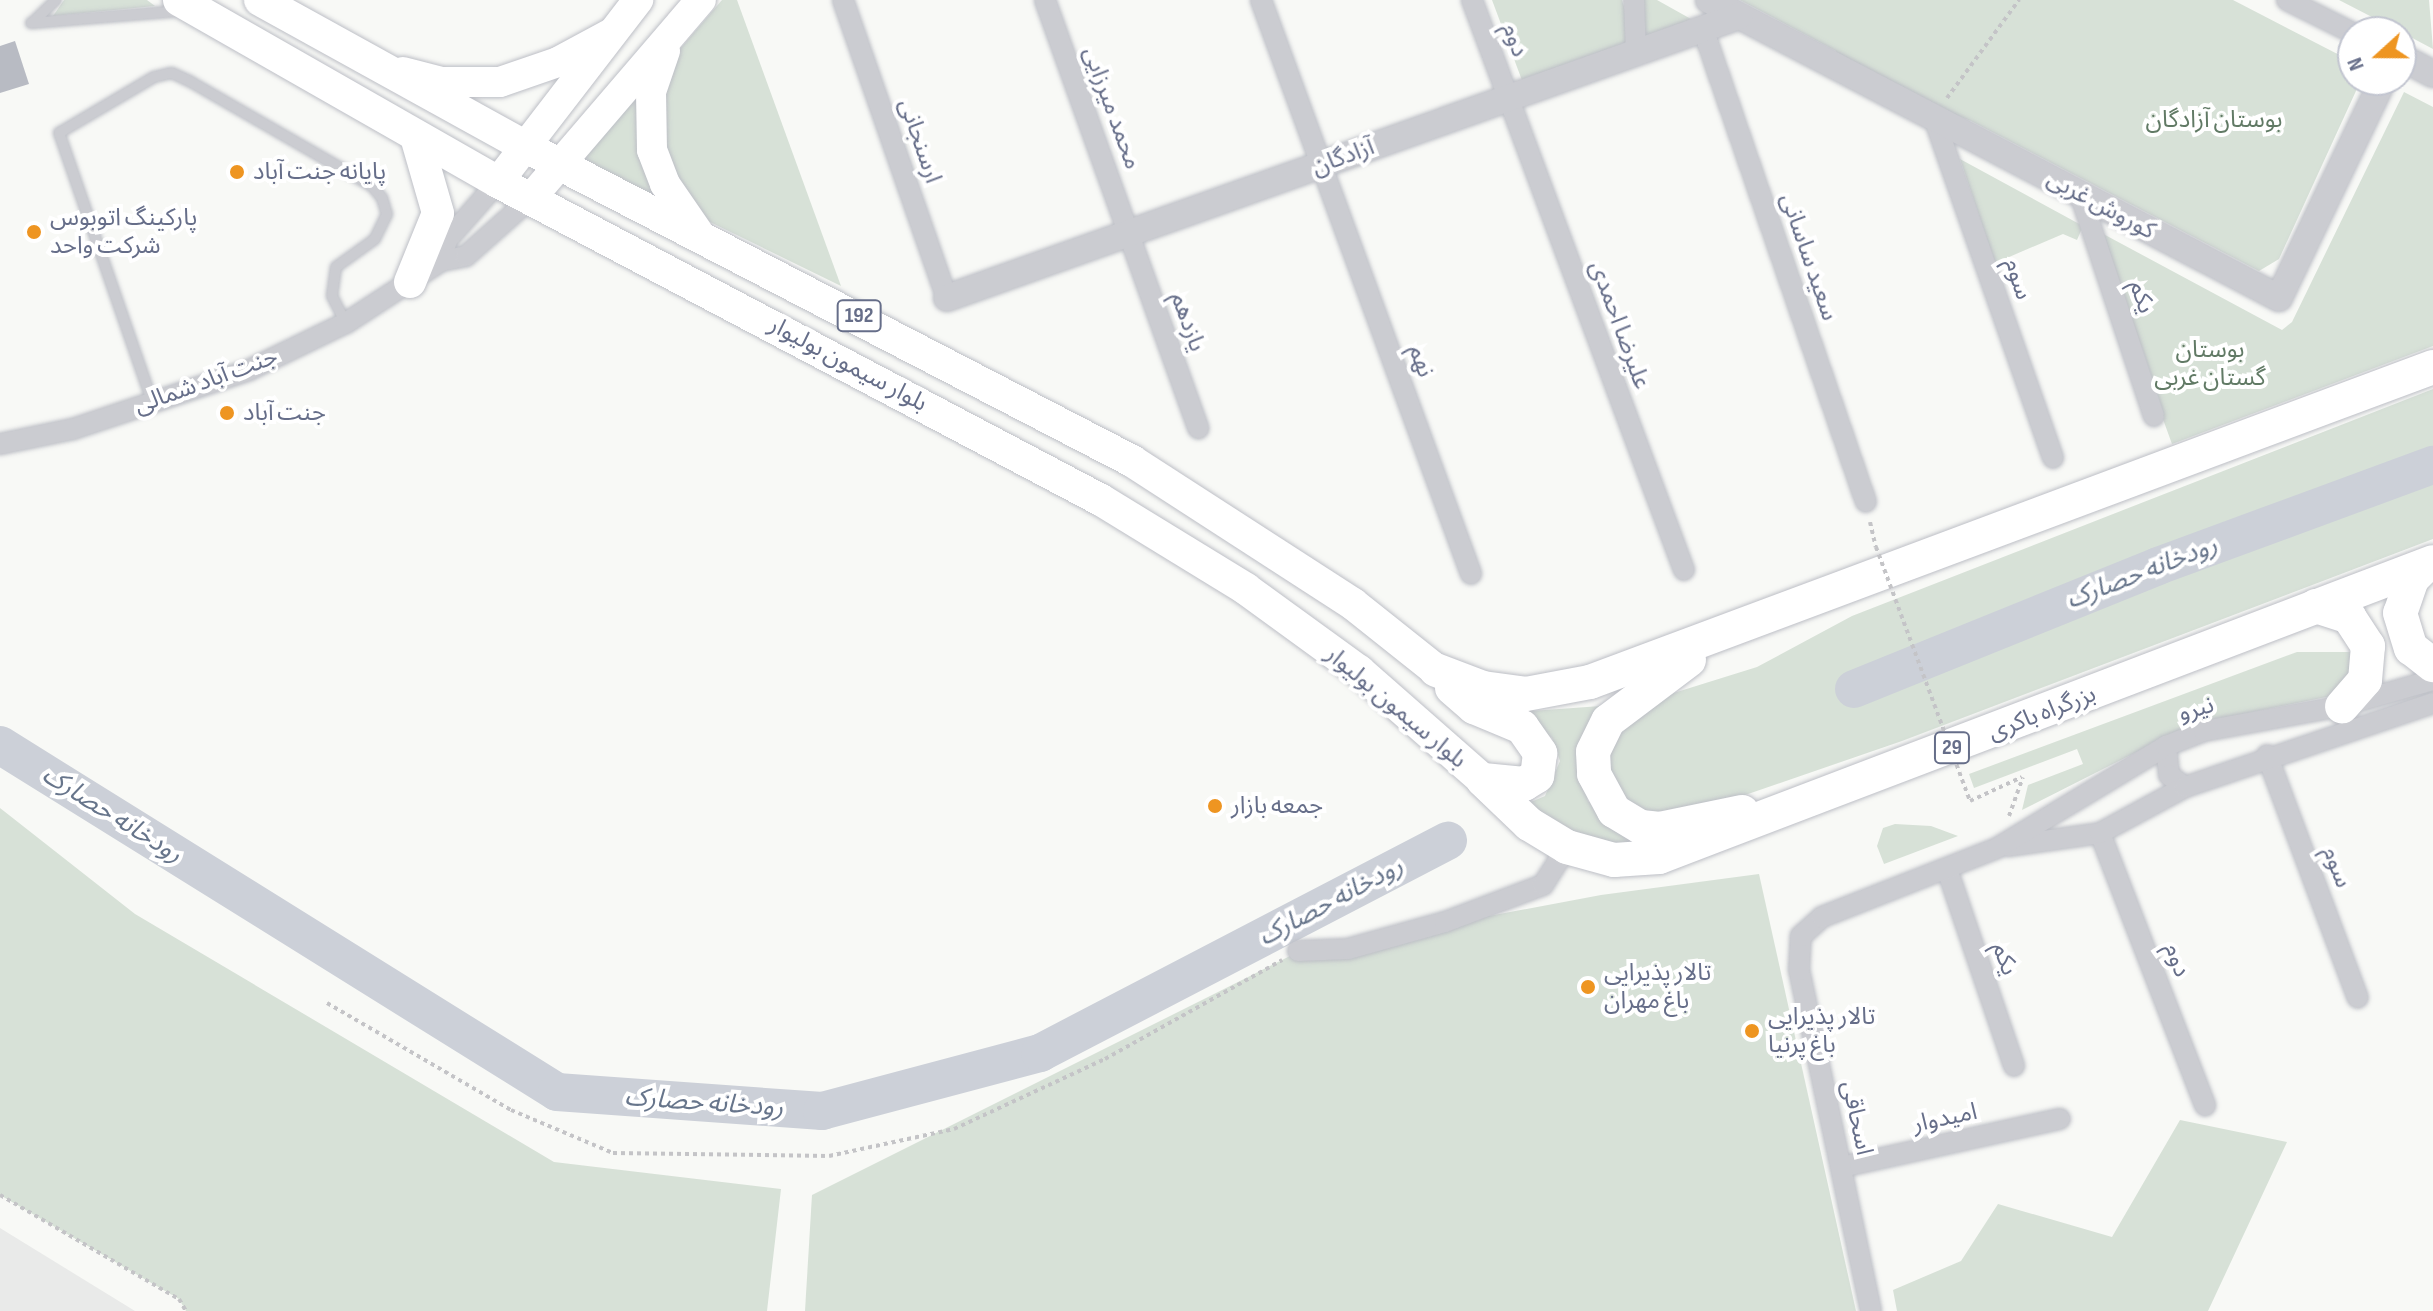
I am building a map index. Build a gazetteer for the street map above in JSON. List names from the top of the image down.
{
  "streets": {
    "highway": ["بزرگراه باکری", "29"],
    "main road": ["192", "بلوار سیمون بولیوار", "جنت آباد شمالی"],
    "street": [
      "دوم",
      "محمد میرزایی",
      "ارسنجانی",
      "آزادگان",
      "کوروش غربی",
      "سعید ساسانی",
      "سوم",
      "یکم",
      "یازدهم",
      "علیرضا احمدی",
      "نهم",
      "نیرو",
      "اسحاقی",
      "امیدوار"
    ]
  },
  "crossings": [
    ["دوم", "آزادگان"],
    ["دوم", "علیرضا احمدی"],
    ["دوم", "نیرو"],
    ["محمد میرزایی", "آزادگان"],
    ["محمد میرزایی", "یازدهم"],
    ["ارسنجانی", "آزادگان"],
    ["آزادگان", "کوروش غربی"],
    ["آزادگان", "سعید ساسانی"],
    ["آزادگان", "یازدهم"],
    ["آزادگان", "علیرضا احمدی"],
    ["آزادگان", "نهم"],
    ["کوروش غربی", "سوم"],
    ["کوروش غربی", "یکم"],
    ["سوم", "نیرو"],
    ["یکم", "نیرو"],
    ["بلوار سیمون بولیوار", "جنت آباد شمالی"],
    ["بلوار سیمون بولیوار", "بزرگراه باکری"],
    ["نیرو", "اسحاقی"],
    ["اسحاقی", "امیدوار"]
  ],
  "water": ["رودخانه حصارک"],
  "parks": ["بوستان آزادگان", "بوستان گستان غربی"],
  "places": [
    "پایانه جنت آباد",
    "پارکینگ اتوبوس شرکت واحد",
    "جنت آباد",
    "جمعه بازار",
    "تالار پذیرایی باغ مهران",
    "تالار پذیرایی باغ پرنیا"
  ],
  "north": "left"
}
